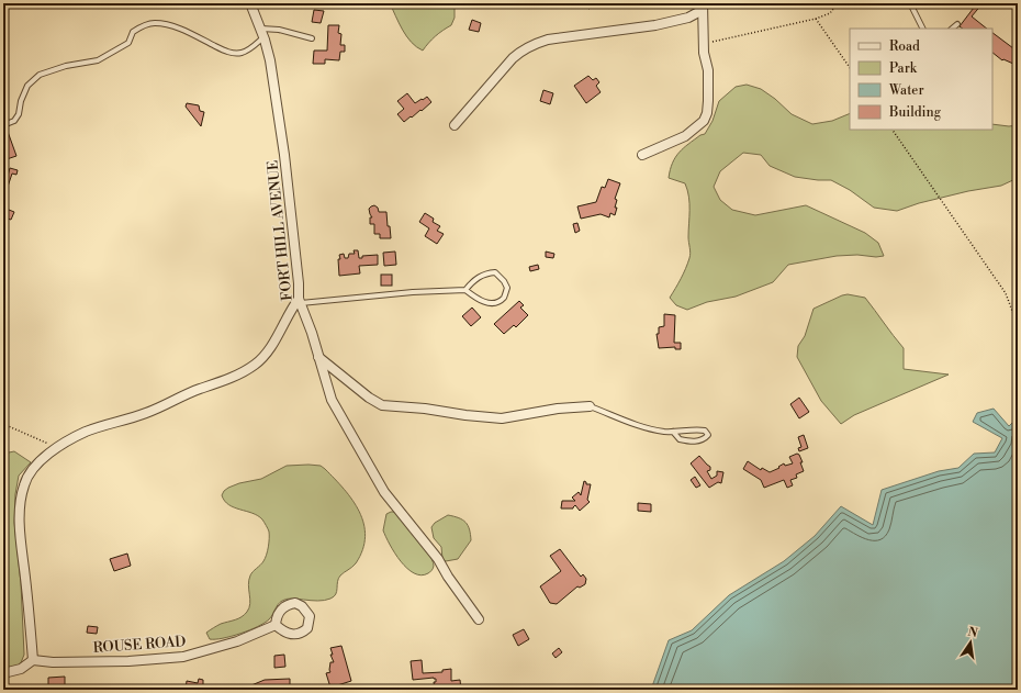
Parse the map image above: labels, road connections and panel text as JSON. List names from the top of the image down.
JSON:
{
  "streets": {
    "street": ["FORT HILL AVENUE", "ROUSE ROAD"]
  },
  "legend": [
    "Road",
    "Park",
    "Water",
    "Building"
  ],
  "north": "top"
}
